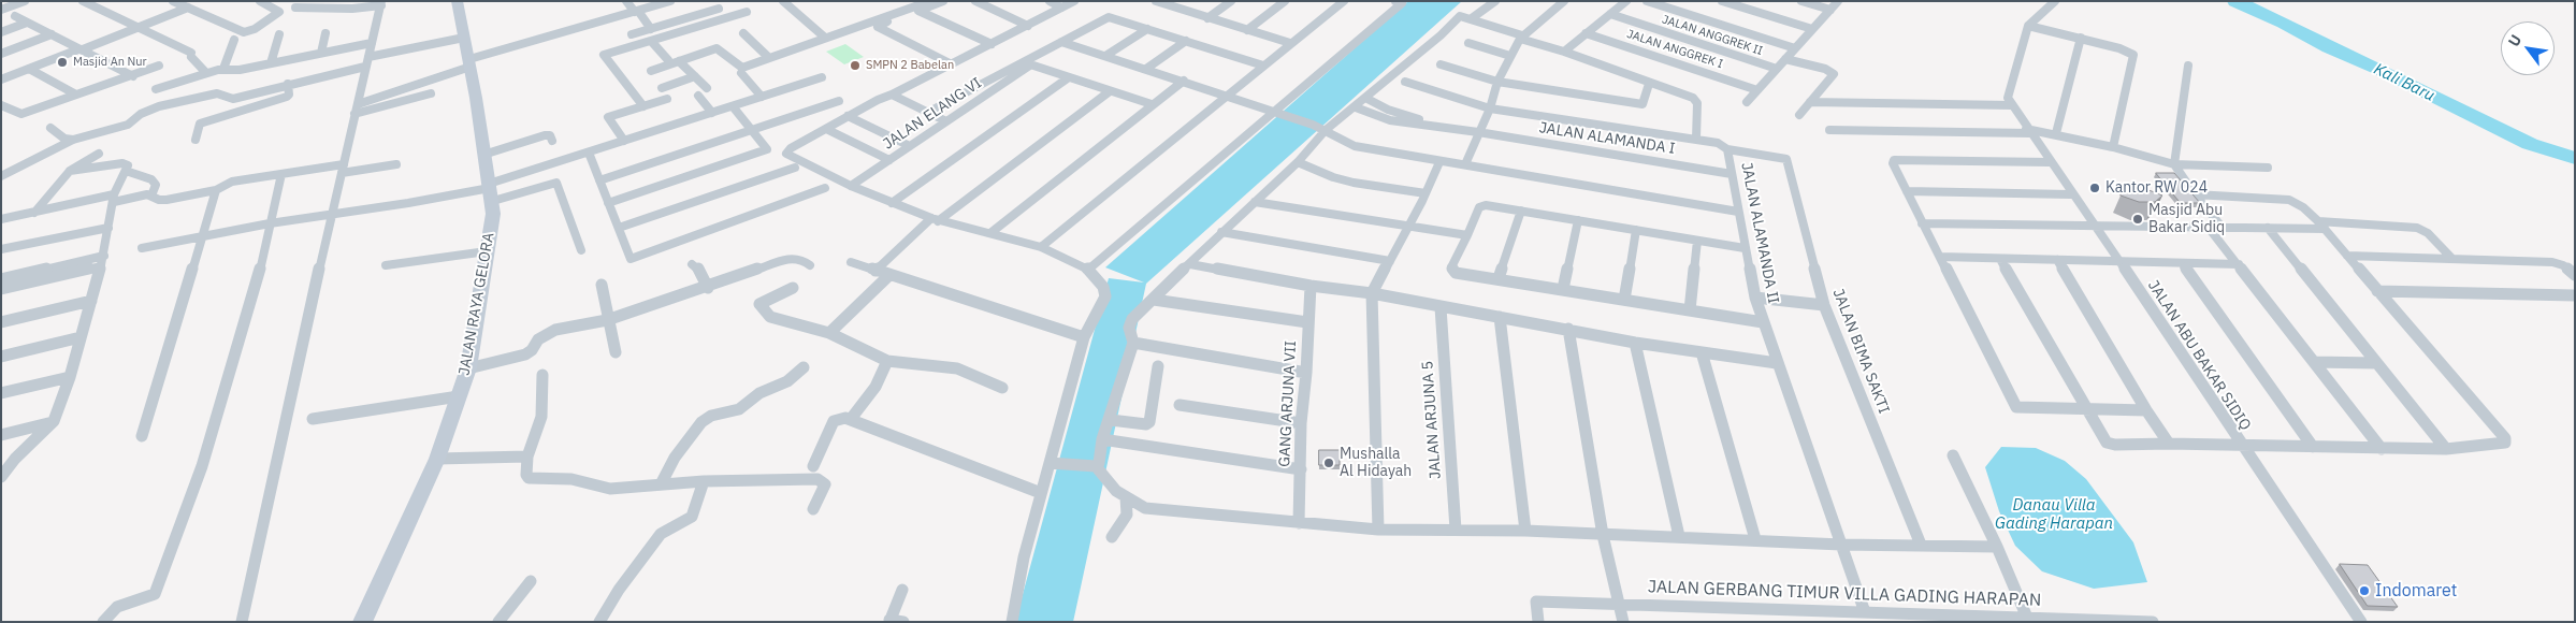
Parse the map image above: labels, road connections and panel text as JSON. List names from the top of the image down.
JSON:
{
  "streets": {
    "street": [
      "JALAN ANGGREK II",
      "JALAN ANGGREK I",
      "JALAN ELANG VI",
      "JALAN ALAMANDA I",
      "JALAN ALAMANDA II",
      "JALAN RAYA GELORA",
      "JALAN BIMA SAKTI",
      "JALAN ABU BAKAR SIDIQ",
      "GANG ARJUNA VII",
      "JALAN ARJUNA 5",
      "JALAN GERBANG TIMUR VILLA GADING HARAPAN"
    ]
  },
  "crossings": [
    ["JALAN ALAMANDA I", "JALAN ALAMANDA II"],
    ["JALAN ALAMANDA II", "JALAN BIMA SAKTI"],
    ["JALAN ALAMANDA II", "JALAN GERBANG TIMUR VILLA GADING HARAPAN"]
  ],
  "water": ["Kali Baru", "Danau Villa Gading Harapan"],
  "places": [
    "Masjid An Nur",
    "SMPN 2 Babelan",
    "Kantor RW 024",
    "Masjid Abu Bakar Sidiq",
    "Mushalla Al Hidayah",
    "Indomaret"
  ],
  "north": "top left"
}
